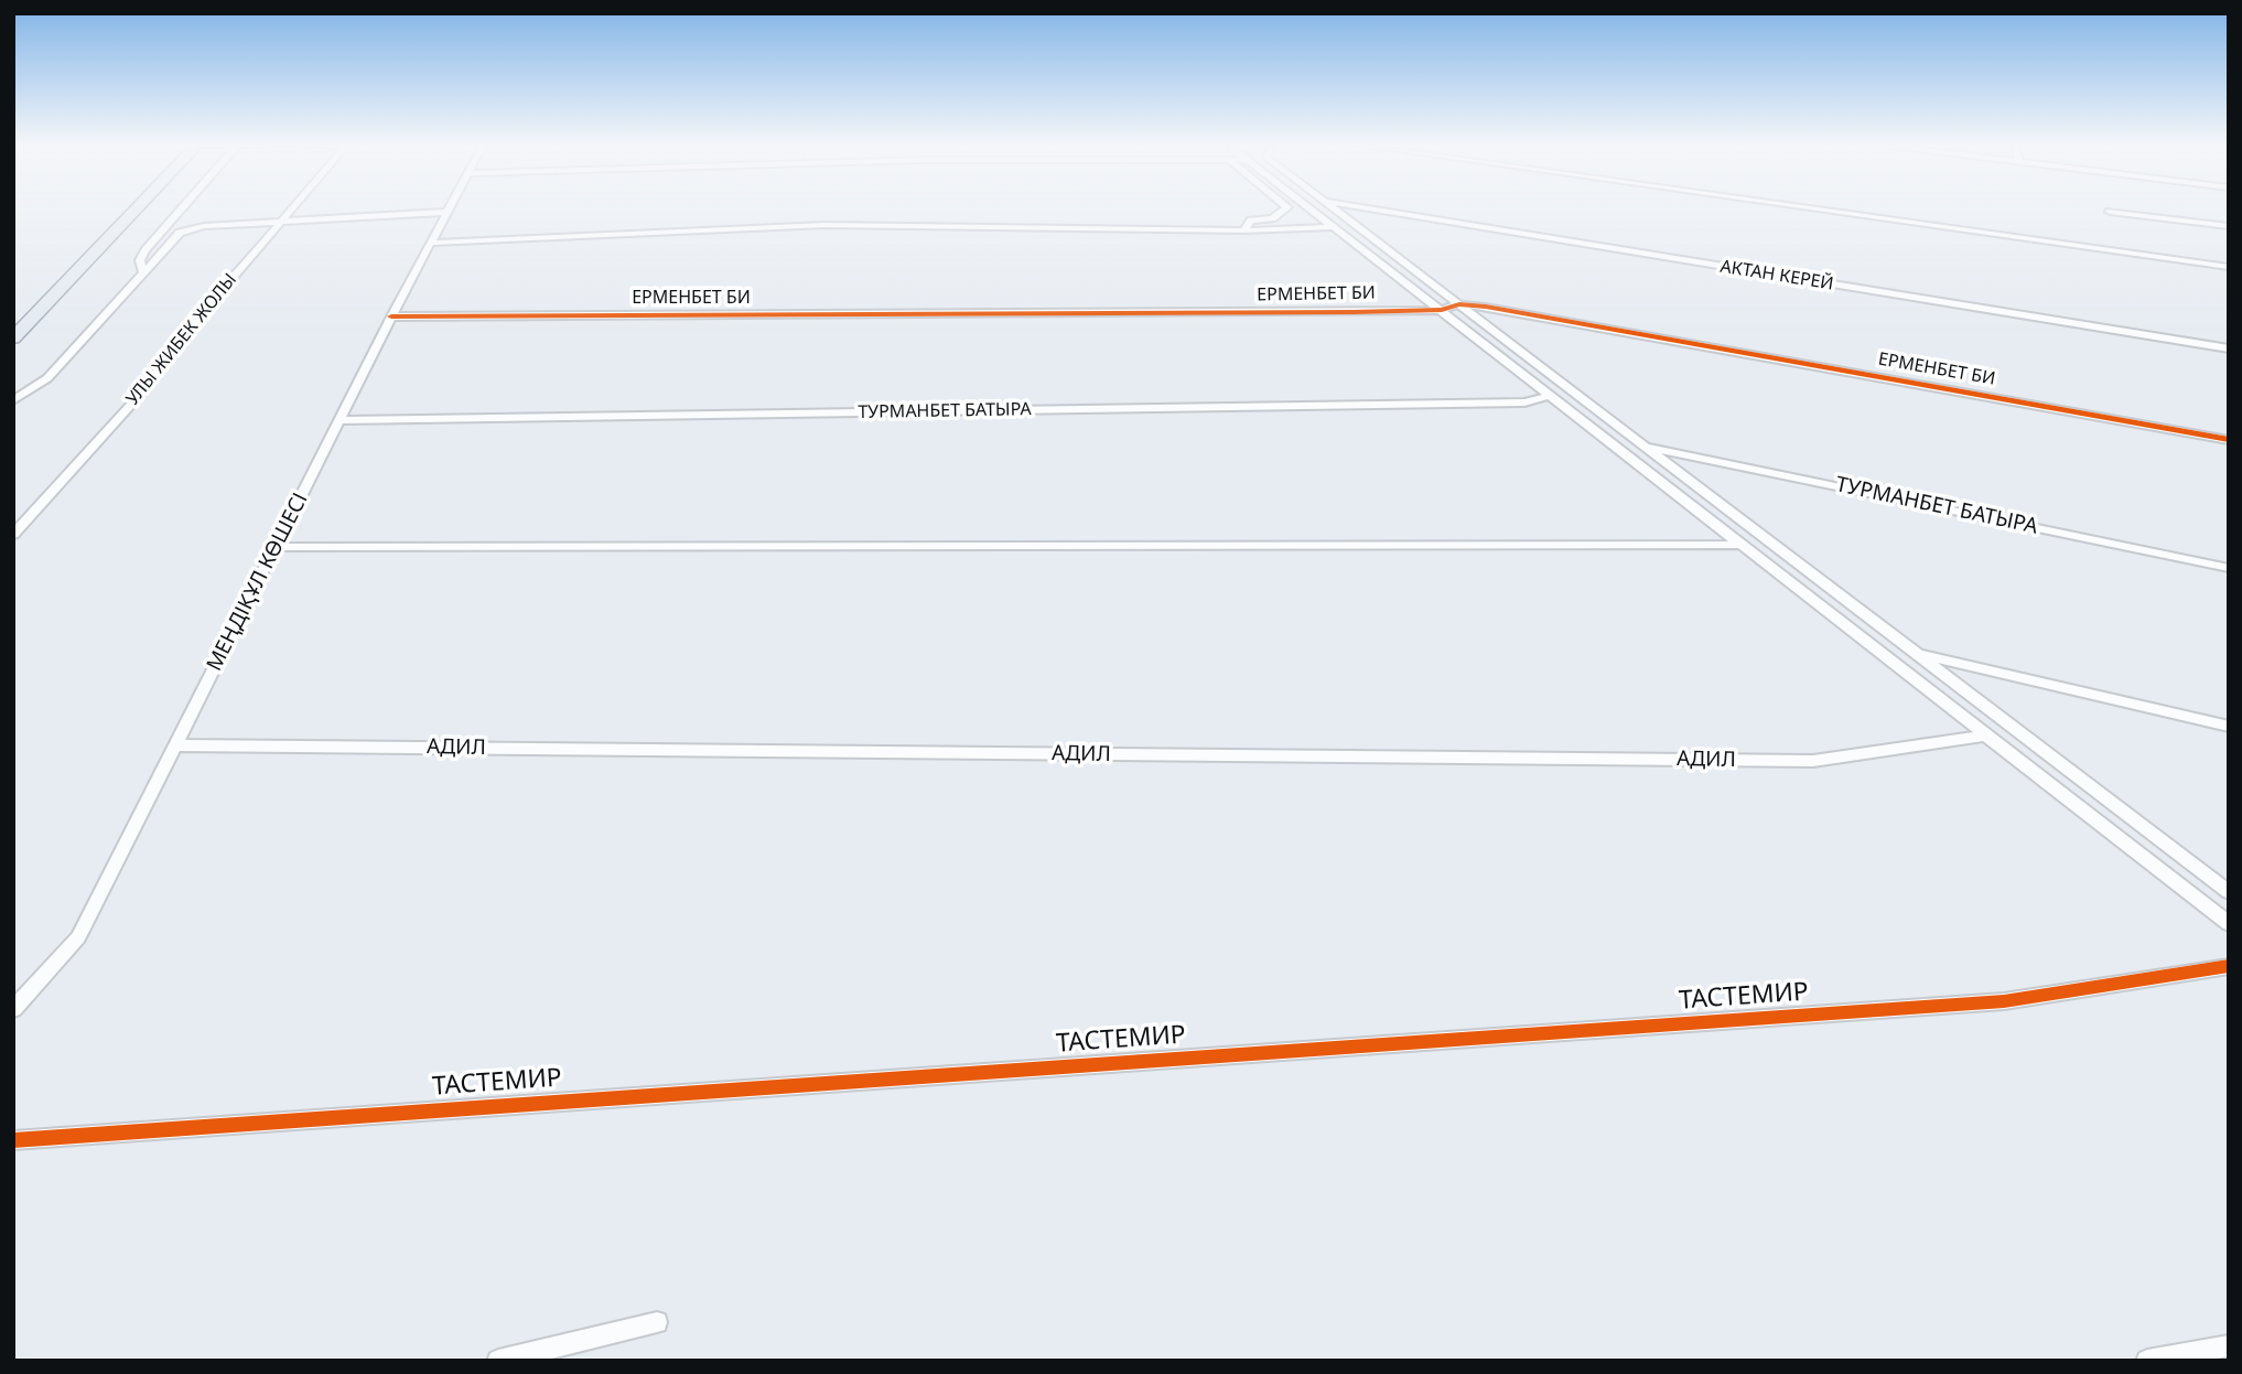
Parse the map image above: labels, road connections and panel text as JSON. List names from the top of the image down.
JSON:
{
  "streets": {
    "street": [
      "АКТАН КЕРЕЙ",
      "ЕРМЕНБЕТ БИ",
      "УЛЫ ЖИБЕК ЖОЛЫ",
      "ТУРМАНБЕТ БАТЫРА",
      "МЕҢДІҚҰЛ КӨШЕСІ",
      "АДИЛ",
      "ТАСТЕМИР"
    ]
  },
  "crossings": [
    ["ЕРМЕНБЕТ БИ", "МЕҢДІҚҰЛ КӨШЕСІ"],
    ["ТУРМАНБЕТ БАТЫРА", "МЕҢДІҚҰЛ КӨШЕСІ"],
    ["МЕҢДІҚҰЛ КӨШЕСІ", "АДИЛ"]
  ]
}
